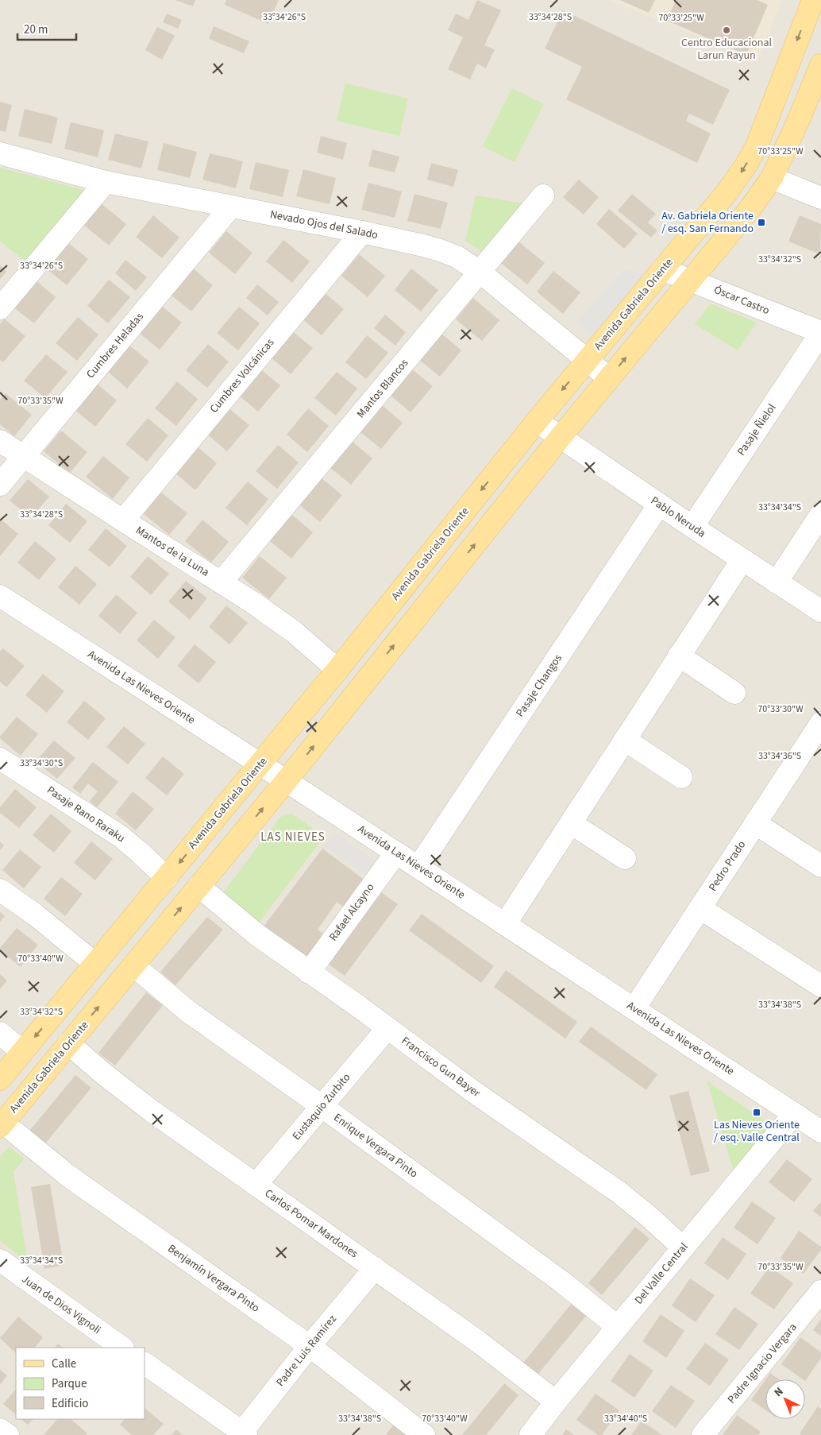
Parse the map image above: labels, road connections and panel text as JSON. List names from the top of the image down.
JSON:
{
  "streets": {
    "main road": ["Avenida Gabriela Oriente"],
    "street": [
      "Nevado Ojos del Salado",
      "Óscar Castro",
      "Cumbres Heladas",
      "Cumbres Volcánicas",
      "Mantos Blancos",
      "Pasaje Ñielol",
      "Pablo Neruda",
      "Mantos de la Luna",
      "Pasaje Changos",
      "Avenida Las Nieves Oriente",
      "Pasaje Rano Raraku",
      "Pedro Prado",
      "Rafael Alcayno",
      "Francisco Gun Bayer",
      "Eustaquio Zurbito",
      "Enrique Vergara Pinto",
      "Carlos Pomar Mardones",
      "Del Valle Central",
      "Benjamín Vergara Pinto",
      "Juan de Dios Vignoli",
      "Padre Luis Ramírez",
      "Padre Ignacio Vergara"
    ]
  },
  "crossings": [
    ["Nevado Ojos del Salado", "Avenida Gabriela Oriente"],
    ["Nevado Ojos del Salado", "Cumbres Heladas"],
    ["Nevado Ojos del Salado", "Cumbres Volcánicas"],
    ["Nevado Ojos del Salado", "Mantos Blancos"],
    ["Óscar Castro", "Avenida Gabriela Oriente"],
    ["Óscar Castro", "Pasaje Ñielol"],
    ["Avenida Gabriela Oriente", "Pablo Neruda"],
    ["Avenida Gabriela Oriente", "Mantos de la Luna"],
    ["Avenida Gabriela Oriente", "Avenida Las Nieves Oriente"],
    ["Avenida Gabriela Oriente", "Pasaje Rano Raraku"],
    ["Avenida Gabriela Oriente", "Francisco Gun Bayer"],
    ["Avenida Gabriela Oriente", "Enrique Vergara Pinto"],
    ["Avenida Gabriela Oriente", "Carlos Pomar Mardones"],
    ["Avenida Gabriela Oriente", "Benjamín Vergara Pinto"],
    ["Cumbres Heladas", "Mantos de la Luna"],
    ["Cumbres Volcánicas", "Mantos de la Luna"],
    ["Mantos Blancos", "Mantos de la Luna"],
    ["Pasaje Ñielol", "Pablo Neruda"],
    ["Pablo Neruda", "Pasaje Changos"],
    ["Pasaje Changos", "Avenida Las Nieves Oriente"],
    ["Avenida Las Nieves Oriente", "Pedro Prado"],
    ["Avenida Las Nieves Oriente", "Rafael Alcayno"],
    ["Avenida Las Nieves Oriente", "Del Valle Central"],
    ["Rafael Alcayno", "Francisco Gun Bayer"],
    ["Francisco Gun Bayer", "Eustaquio Zurbito"],
    ["Francisco Gun Bayer", "Del Valle Central"],
    ["Eustaquio Zurbito", "Enrique Vergara Pinto"],
    ["Eustaquio Zurbito", "Carlos Pomar Mardones"],
    ["Enrique Vergara Pinto", "Del Valle Central"],
    ["Carlos Pomar Mardones", "Del Valle Central"],
    ["Carlos Pomar Mardones", "Padre Luis Ramírez"],
    ["Benjamín Vergara Pinto", "Padre Luis Ramírez"]
  ],
  "districts": ["LAS NIEVES"],
  "places": {
    "other": ["Centro Educacional Larun Rayun"],
    "transit": ["Av. Gabriela Oriente / esq. San Fernando", "Las Nieves Oriente / esq. Valle Central"]
  },
  "legend": ["Calle", "Parque", "Edificio"],
  "scale_bar": "20 m",
  "north": "top left",
  "coordinates": [
    "33°34'28\"S",
    "33°34'26\"S",
    "70°33'25\"W",
    "33°34'32\"S",
    "70°33'35\"W",
    "33°34'34\"S",
    "70°33'30\"W",
    "33°34'36\"S",
    "33°34'30\"S",
    "70°33'40\"W",
    "33°34'38\"S",
    "33°34'40\"S"
  ]
}
